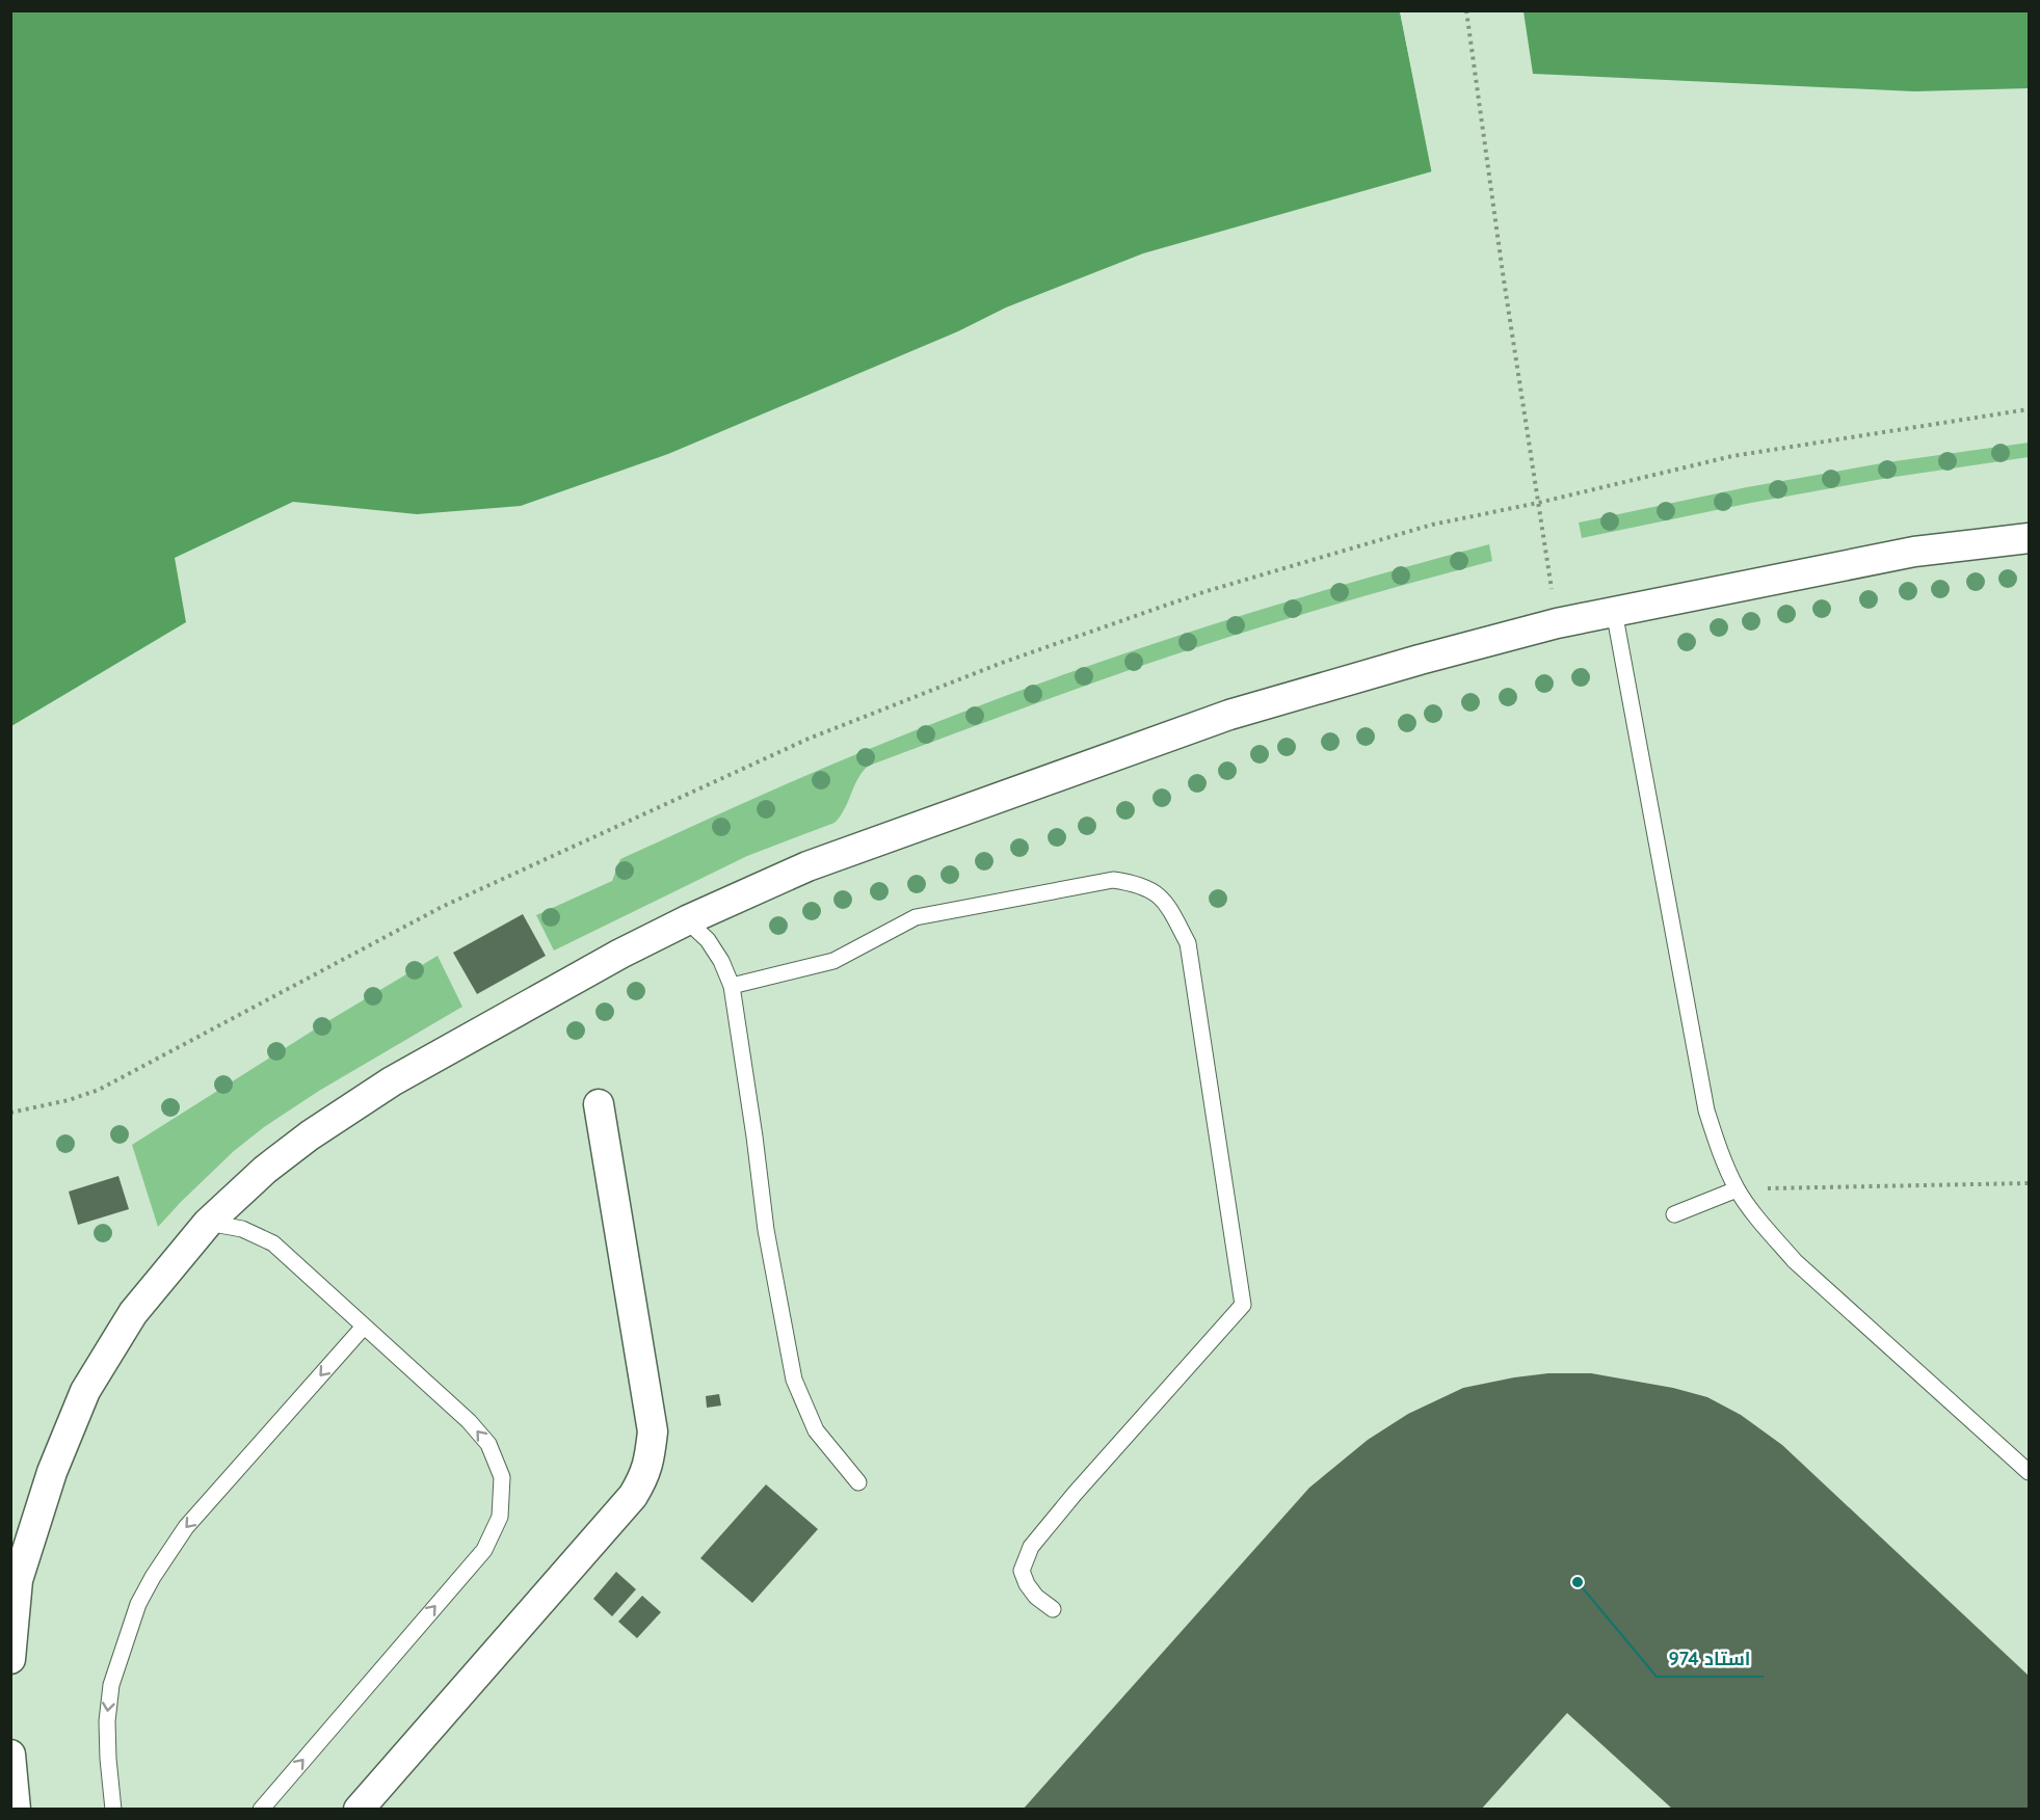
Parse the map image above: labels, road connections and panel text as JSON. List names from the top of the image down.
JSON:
{
  "places": ["استاد 974"]
}
